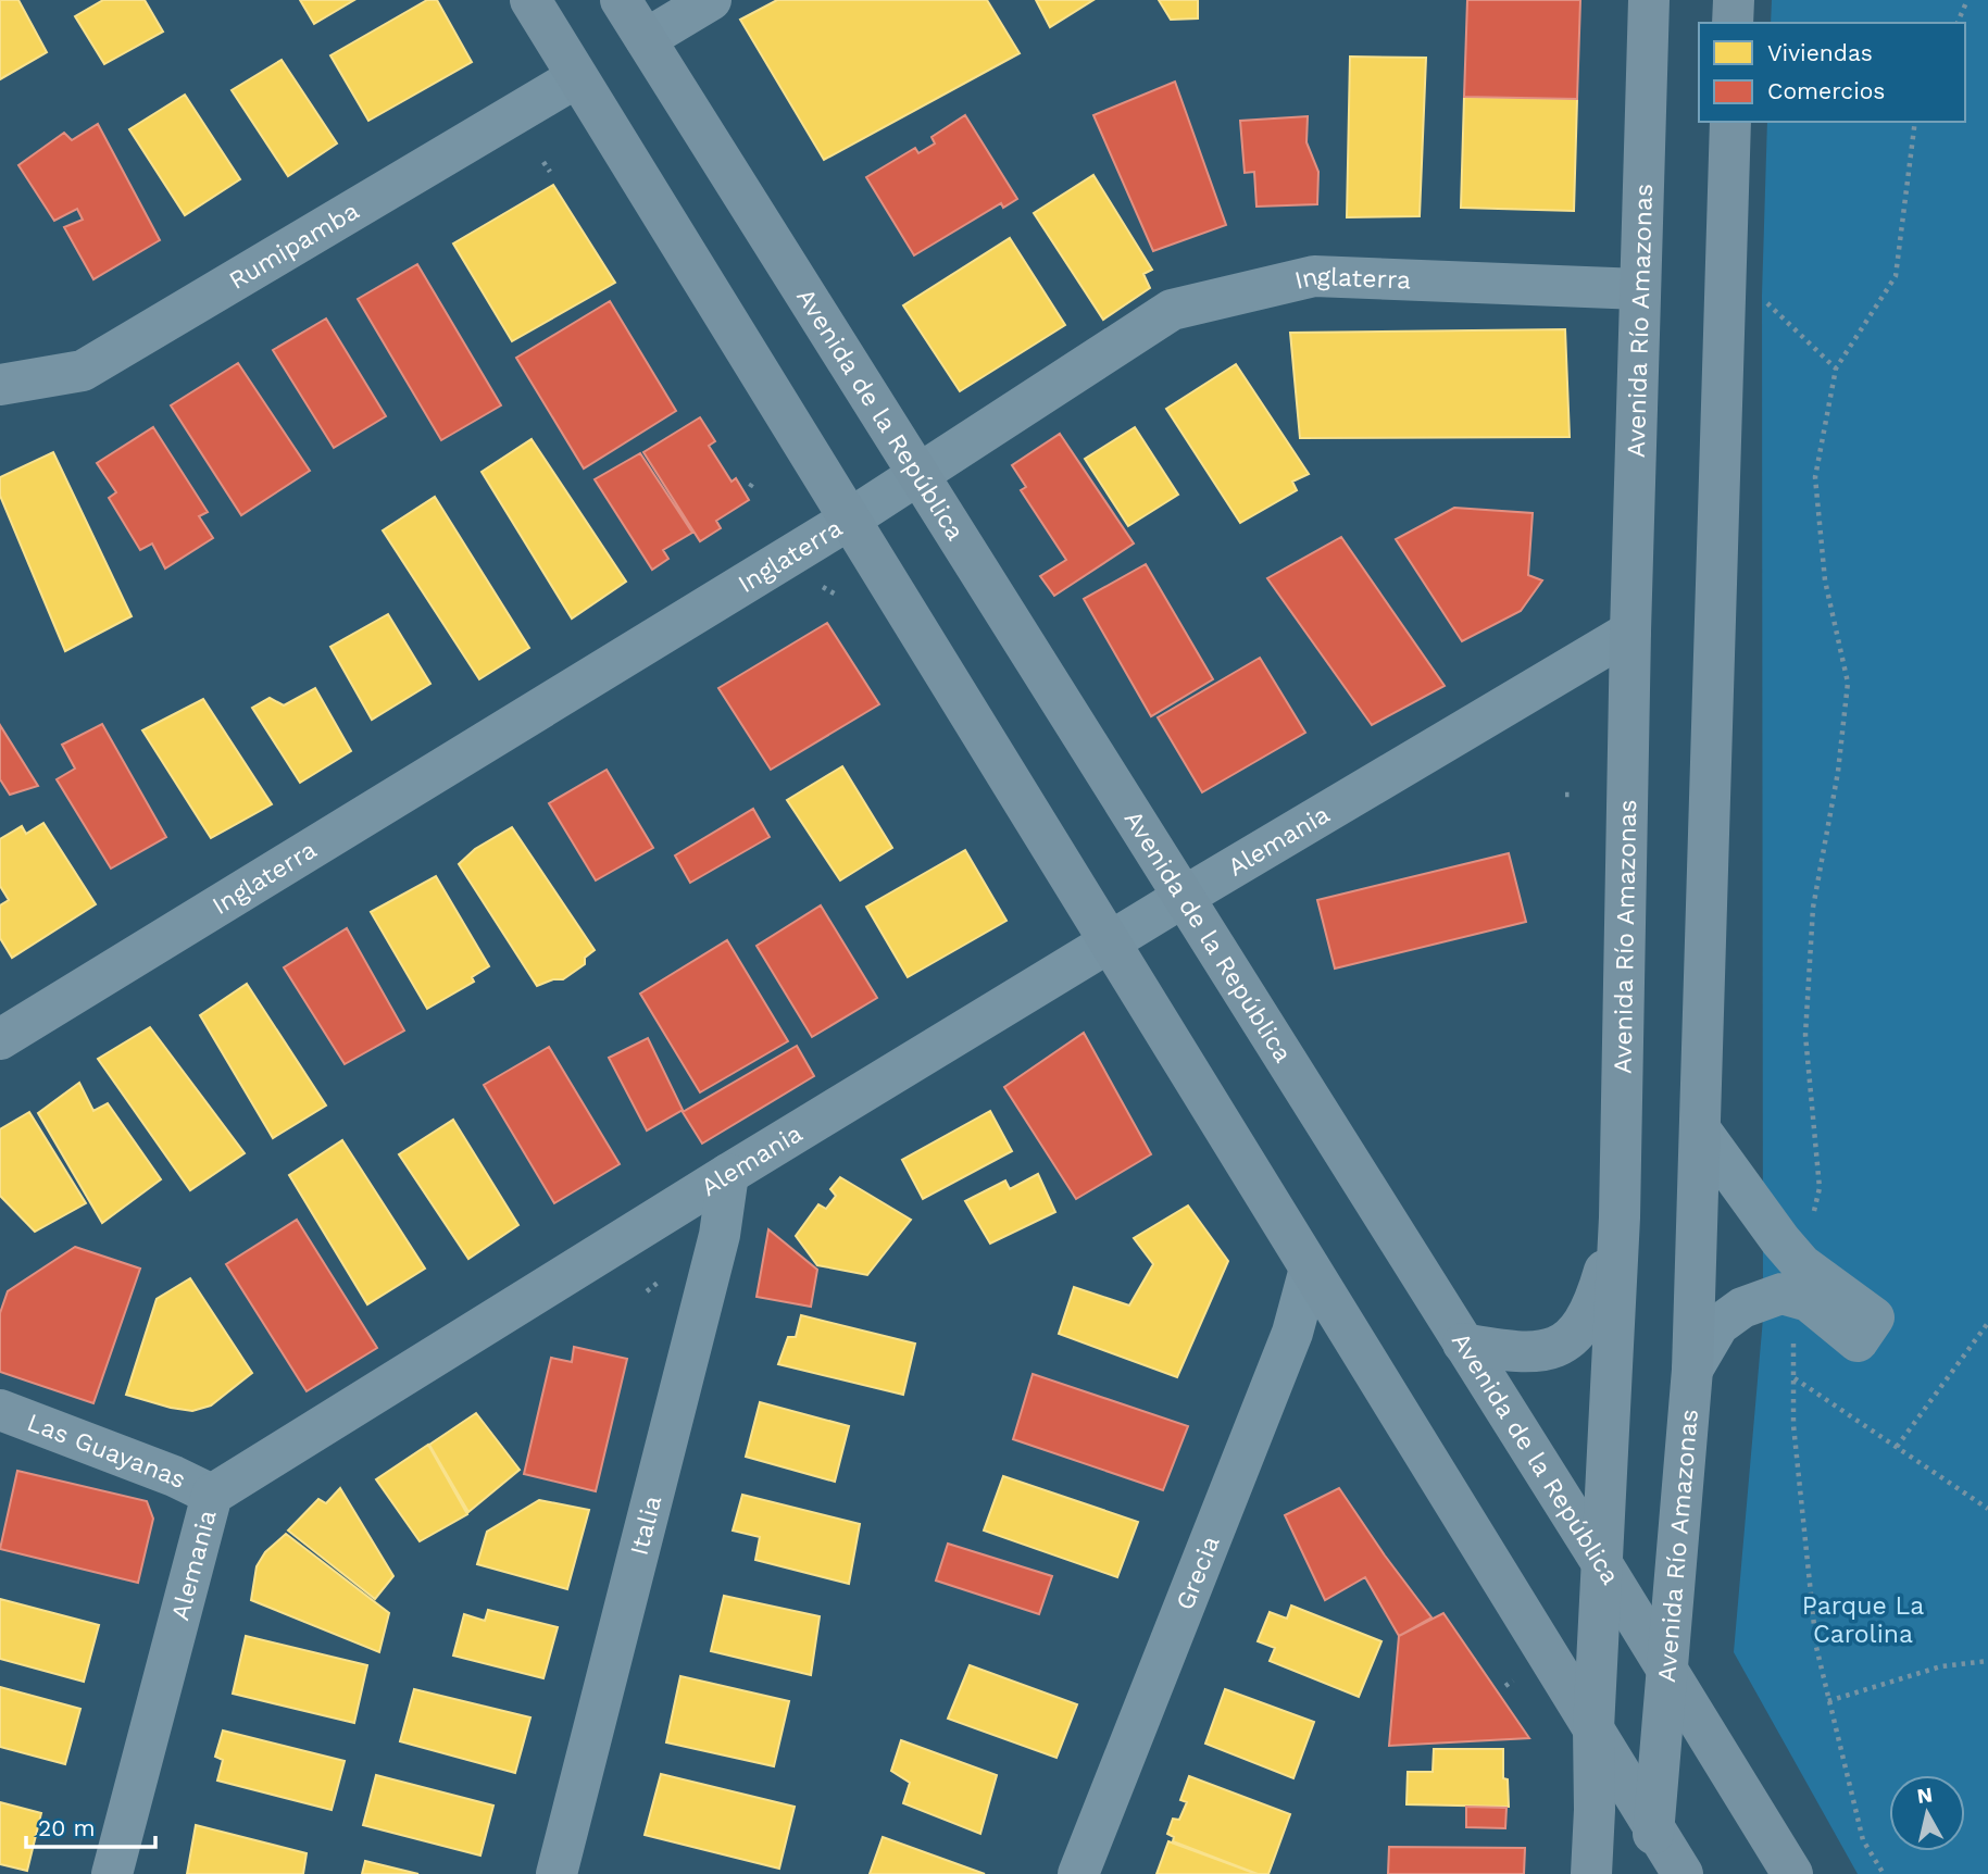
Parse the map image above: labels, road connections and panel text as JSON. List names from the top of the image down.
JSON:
{
  "streets": {
    "main road": ["Avenida Río Amazonas", "Avenida de la República"],
    "street": [
      "Rumipamba",
      "Inglaterra",
      "Alemania",
      "Las Guayanas",
      "Italia",
      "Grecia"
    ]
  },
  "crossings": [
    ["Inglaterra", "Avenida Río Amazonas"],
    ["Inglaterra", "Avenida de la República"],
    ["Avenida Río Amazonas", "Avenida de la República"],
    ["Avenida Río Amazonas", "Alemania"],
    ["Avenida de la República", "Alemania"],
    ["Alemania", "Las Guayanas"],
    ["Alemania", "Italia"]
  ],
  "parks": ["Parque La Carolina"],
  "legend": ["Viviendas", "Comercios"],
  "scale_bar": "20 m",
  "north": "top"
}
